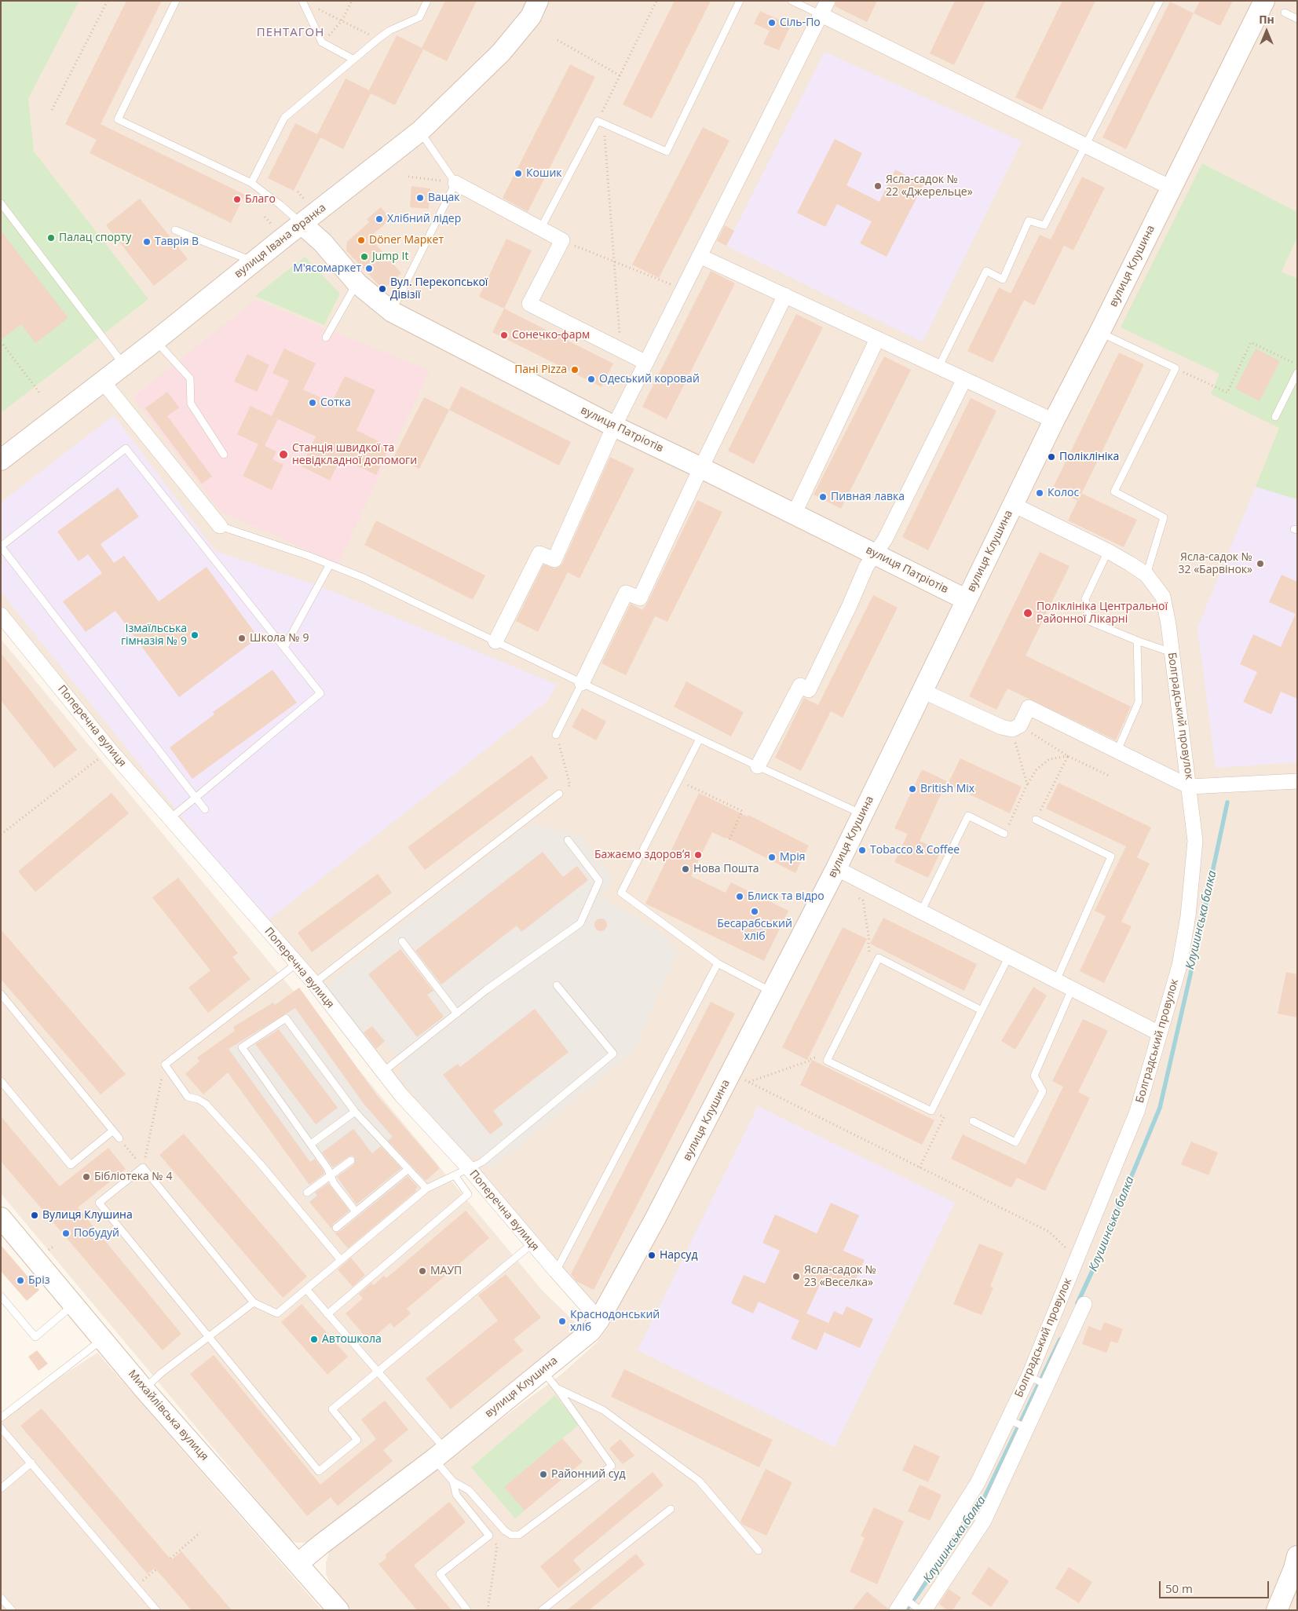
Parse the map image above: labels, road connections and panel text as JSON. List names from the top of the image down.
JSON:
{
  "streets": {
    "street": [
      "вулиця Івана Франка",
      "вулиця Клушина",
      "вулиця Патріотів",
      "Болградський провулок",
      "Поперечна вулиця",
      "Михайлівська вулиця"
    ]
  },
  "crossings": [
    ["вулиця Івана Франка", "вулиця Патріотів"],
    ["вулиця Клушина", "вулиця Патріотів"],
    ["вулиця Клушина", "Болградський провулок"],
    ["вулиця Клушина", "Поперечна вулиця"],
    ["вулиця Клушина", "Михайлівська вулиця"]
  ],
  "districts": ["ПЕНТАГОН"],
  "water": ["Клушинська балка"],
  "places": [
    "Сіль-По",
    "Кошик",
    "Ясла-садок № 22 «Джерельце»",
    "Вацак",
    "Благо",
    "Хлібний лідер",
    "Палац спорту",
    "Döner Маркет",
    "Таврія В",
    "Jump It",
    "М'ясомаркет",
    "Вул. Перекопської Дівізії",
    "Сонечко-фарм",
    "Пані Pizza",
    "Одеський коровай",
    "Сотка",
    "Станція швидкої та невідкладної допомоги",
    "Поліклініка",
    "Колос",
    "Пивная лавка",
    "Ясла-садок № 32 «Барвінок»",
    "Поліклініка Центральної Районної Лікарні",
    "Ізмаїльська гімназія № 9",
    "Школа № 9",
    "British Mix",
    "Tobacco & Coffee",
    "Бажаємо здоровʼя",
    "Мрія",
    "Нова Пошта",
    "Блиск та відро",
    "Бесарабський хліб",
    "Бібліотека № 4",
    "Вулиця Клушина",
    "Побудуй",
    "Нарсуд",
    "МАУП",
    "Ясла-садок № 23 «Веселка»",
    "Бріз",
    "Краснодонський хліб",
    "Автошкола",
    "Районний суд"
  ],
  "scale_bar": "50 m",
  "north": "top"
}
